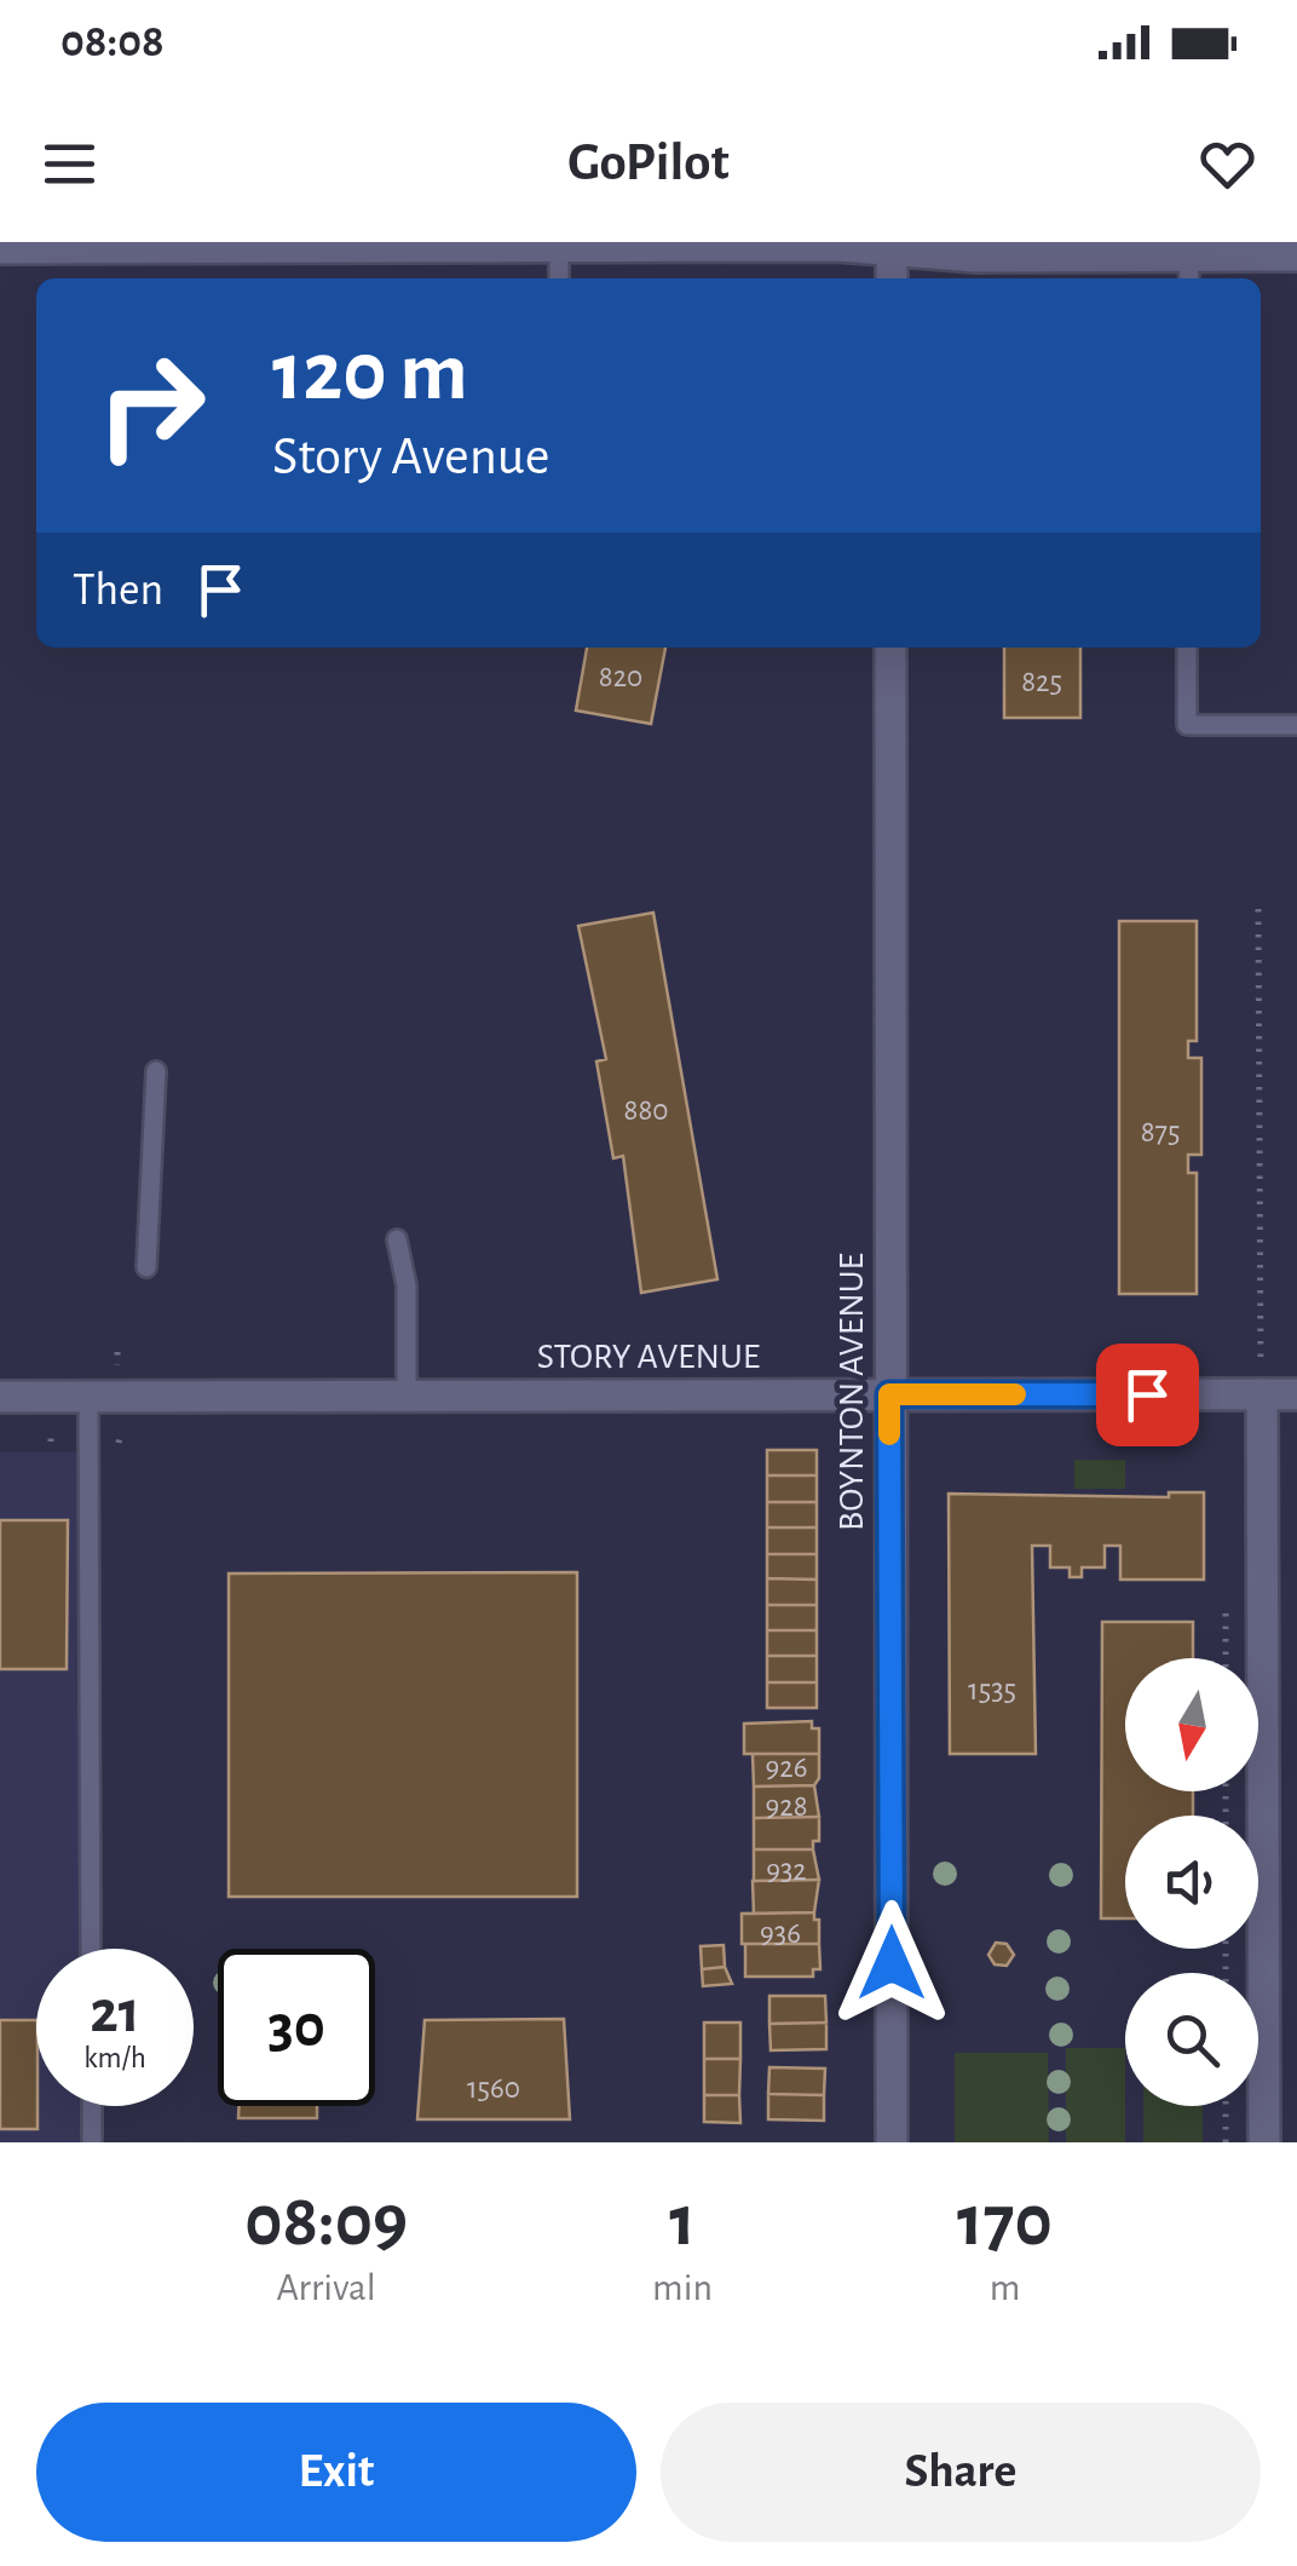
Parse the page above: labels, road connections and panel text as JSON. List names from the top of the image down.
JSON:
{
  "streets": {
    "street": ["STORY AVENUE", "BOYNTON AVENUE"]
  },
  "crossings": [
    ["STORY AVENUE", "BOYNTON AVENUE"]
  ],
  "house_numbers": [
    "820",
    "825",
    "880",
    "875",
    "1535",
    "926",
    "928",
    "932",
    "936",
    "1560"
  ],
  "north": "bottom",
  "page": {
    "status": "08:08",
    "header": "GoPilot",
    "turn": ["120 m", "Story Avenue"],
    "then": "Then",
    "speed": "21 km/h",
    "limit": "30",
    "eta": [
      "08:09",
      "Arrival",
      "1",
      "min",
      "170",
      "m"
    ],
    "buttons": ["Exit", "Share"]
  }
}
